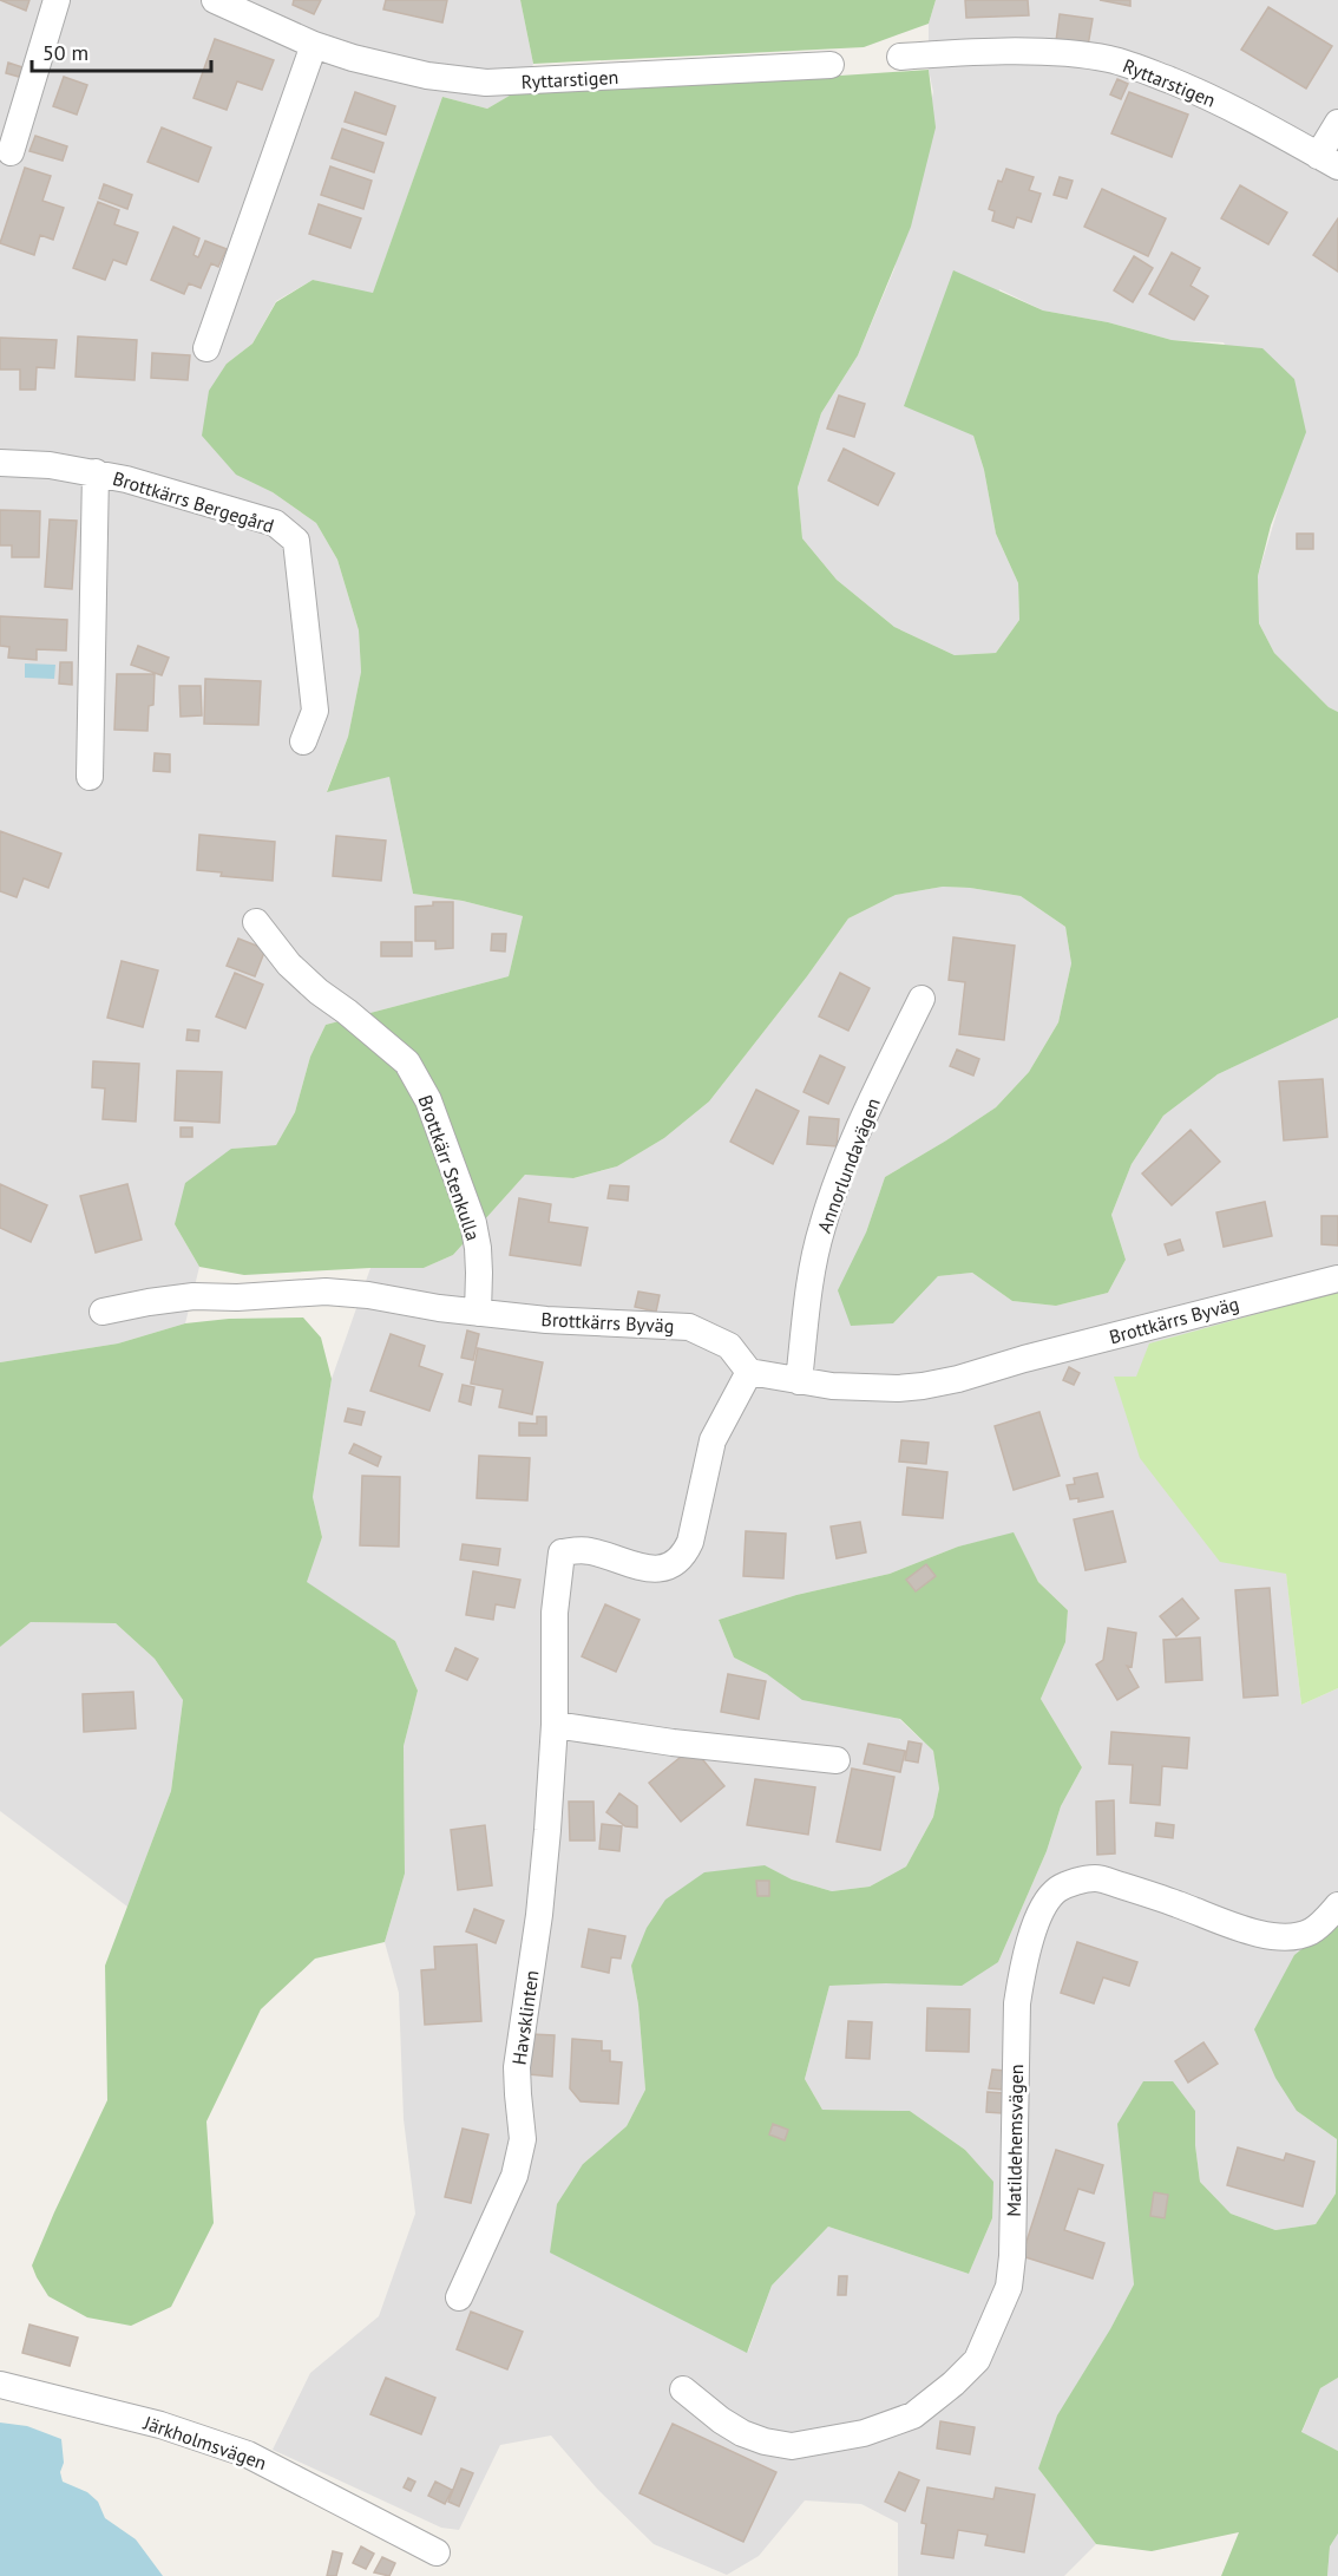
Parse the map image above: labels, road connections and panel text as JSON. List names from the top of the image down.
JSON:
{
  "streets": {
    "street": [
      "Ryttarstigen",
      "Brottkärrs Bergegård",
      "Annorlundavägen",
      "Brottkärr Stenkulla",
      "Brottkärrs Byväg",
      "Havsklinten",
      "Matildehemsvägen",
      "Järkholmsvägen"
    ]
  },
  "crossings": [
    ["Annorlundavägen", "Brottkärrs Byväg"],
    ["Brottkärr Stenkulla", "Brottkärrs Byväg"],
    ["Brottkärrs Byväg", "Havsklinten"]
  ],
  "scale_bar": "50 m"
}
